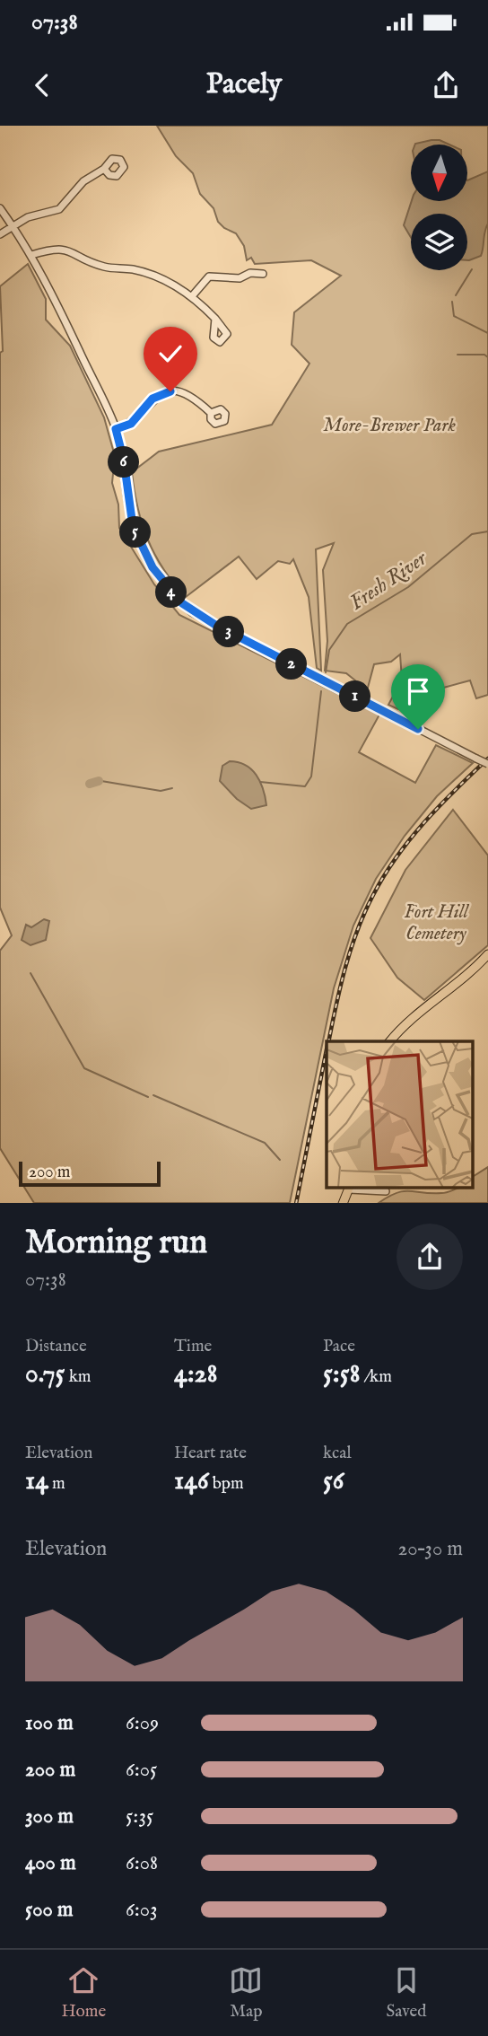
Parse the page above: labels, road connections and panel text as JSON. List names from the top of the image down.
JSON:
{
  "water": ["Fresh River"],
  "parks": ["More-Brewer Park", "Fort Hill Cemetery"],
  "scale_bar": "200 m",
  "north": "bottom",
  "page": {
    "status": "07:38",
    "header": "Pacely",
    "pins": [
      "6",
      "5",
      "4",
      "3",
      "2",
      "1"
    ],
    "scale": "200 m",
    "heading": ["Morning run", "07:38"],
    "stats": [
      ["Distance", "0.75 km"],
      ["Time", "4:28"],
      ["Pace", "5:58 /km"],
      ["Elevation", "14 m"],
      ["Heart rate", "146 bpm"],
      ["kcal", "56"]
    ],
    "chart": ["Elevation", "20–30 m"],
    "list": [
      {
        "name": "100 m",
        "note": "6:09"
      },
      {
        "name": "200 m",
        "note": "6:05"
      },
      {
        "name": "300 m",
        "note": "5:35"
      },
      {
        "name": "400 m",
        "note": "6:08"
      },
      {
        "name": "500 m",
        "note": "6:03"
      }
    ],
    "tabs": ["Home", "Map", "Saved"]
  }
}
